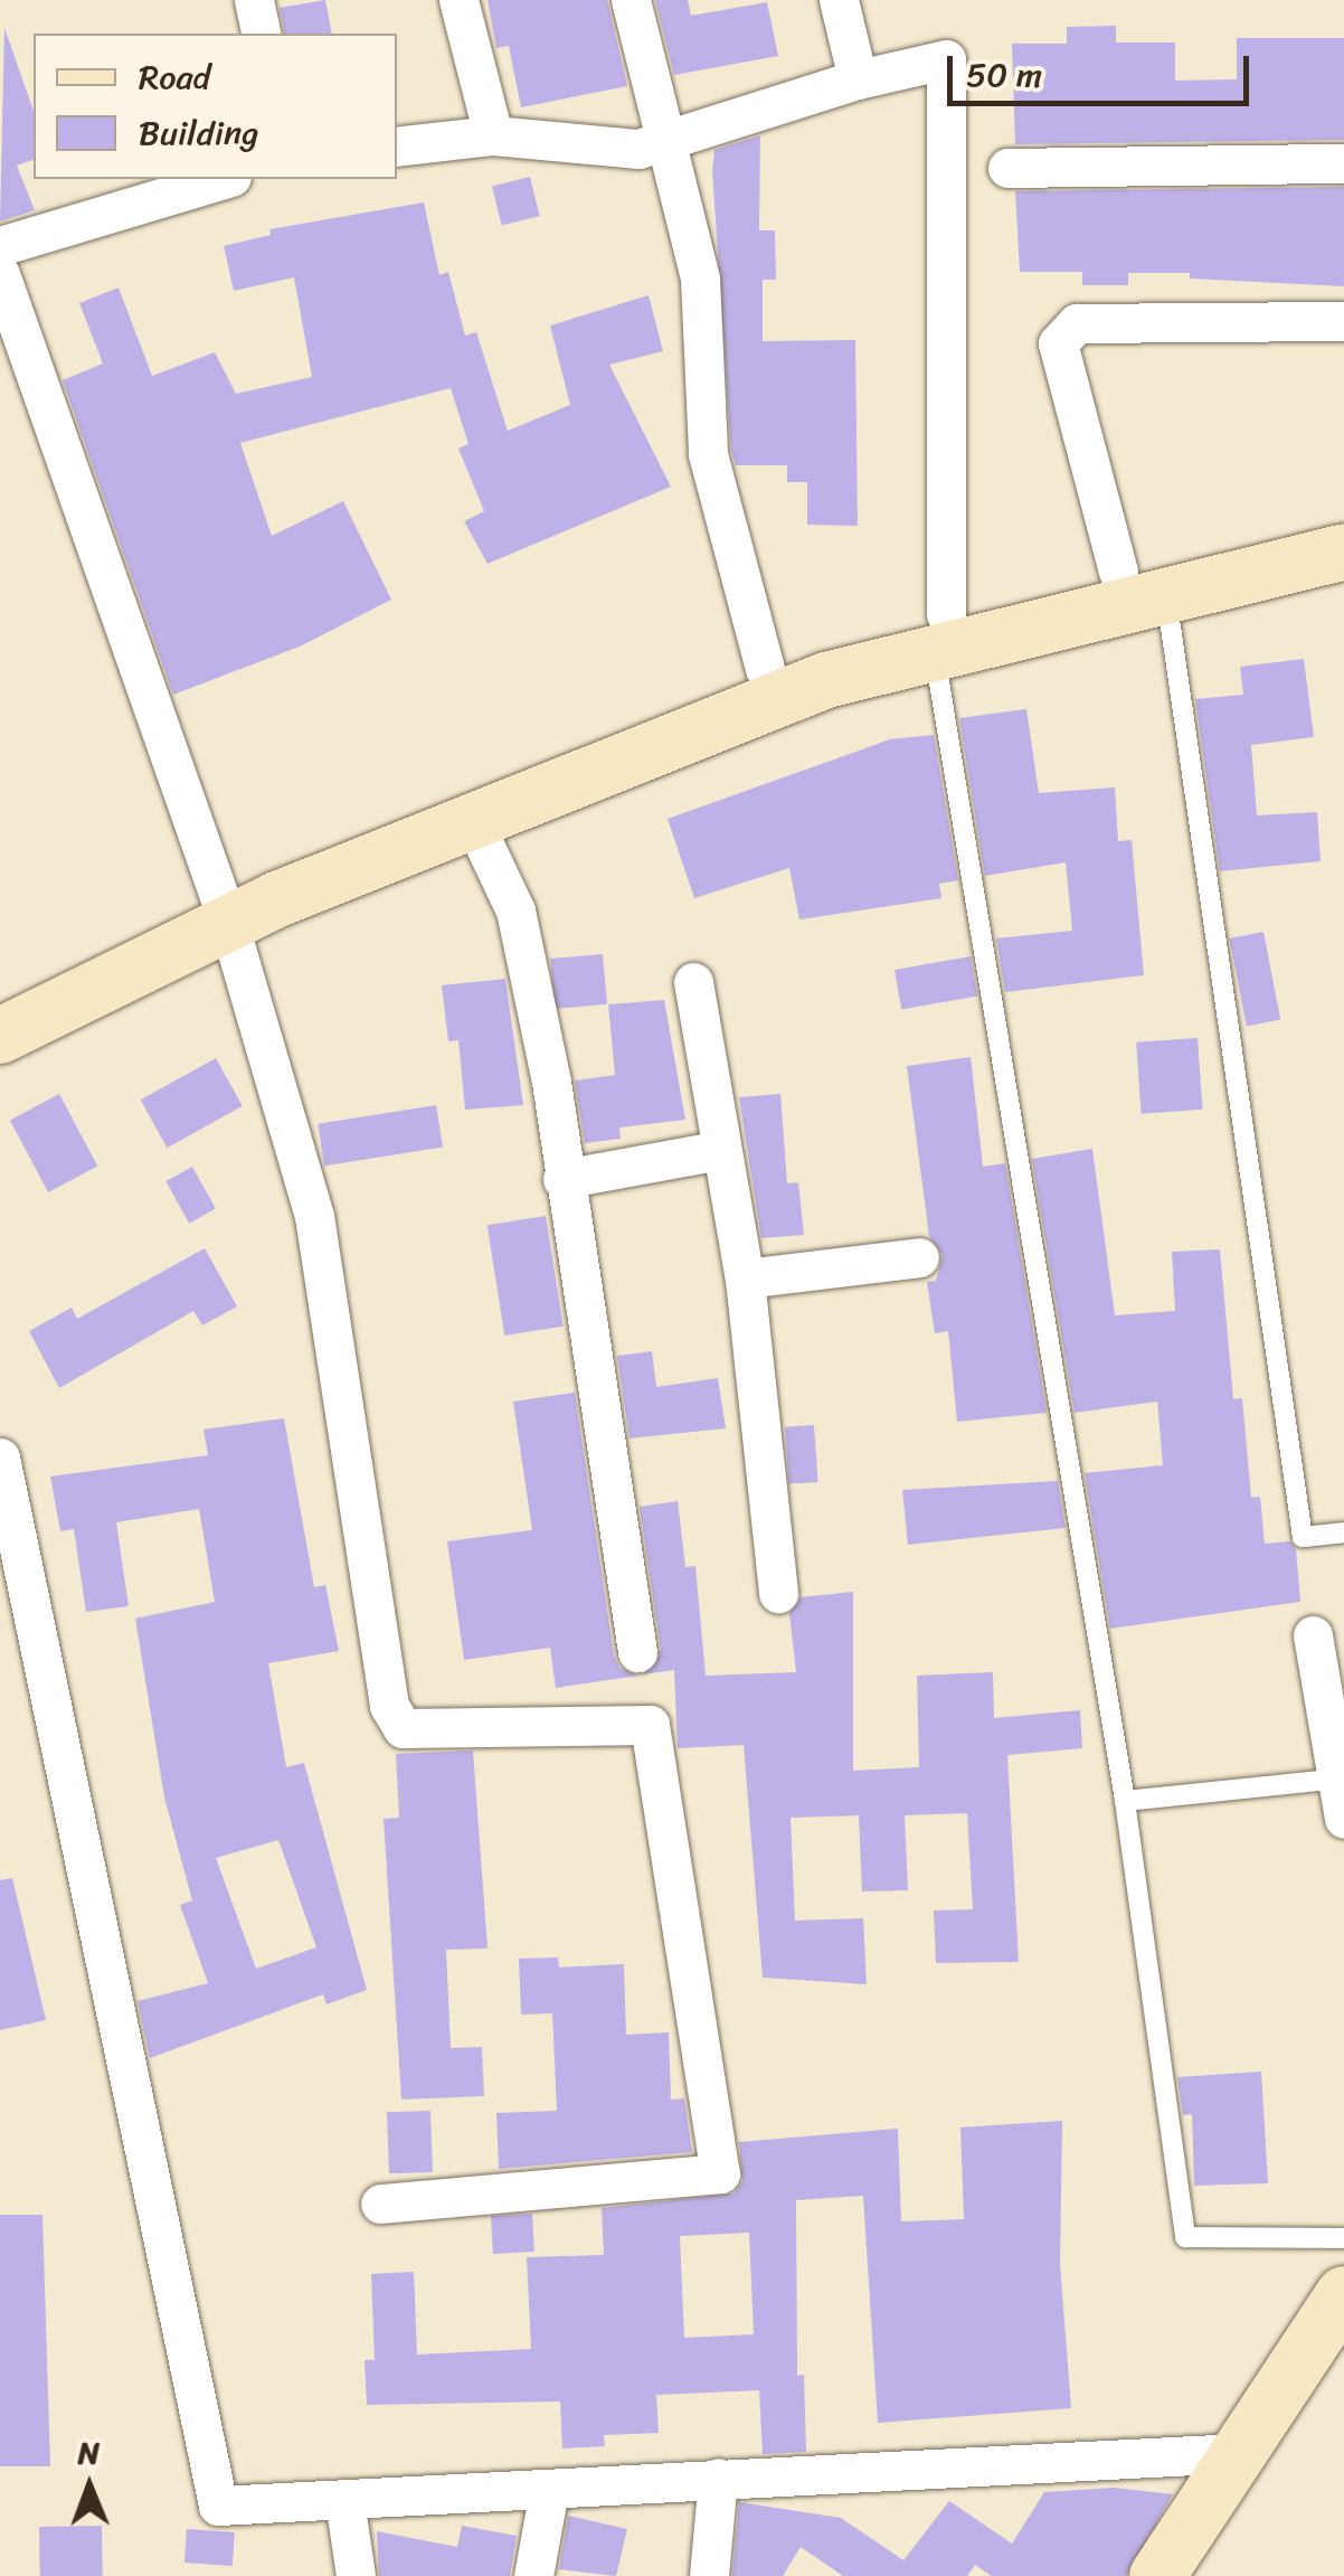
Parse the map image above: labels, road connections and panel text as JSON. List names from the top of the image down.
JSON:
{
  "legend": ["Road", "Building"],
  "scale_bar": "50 m",
  "north": "top"
}
